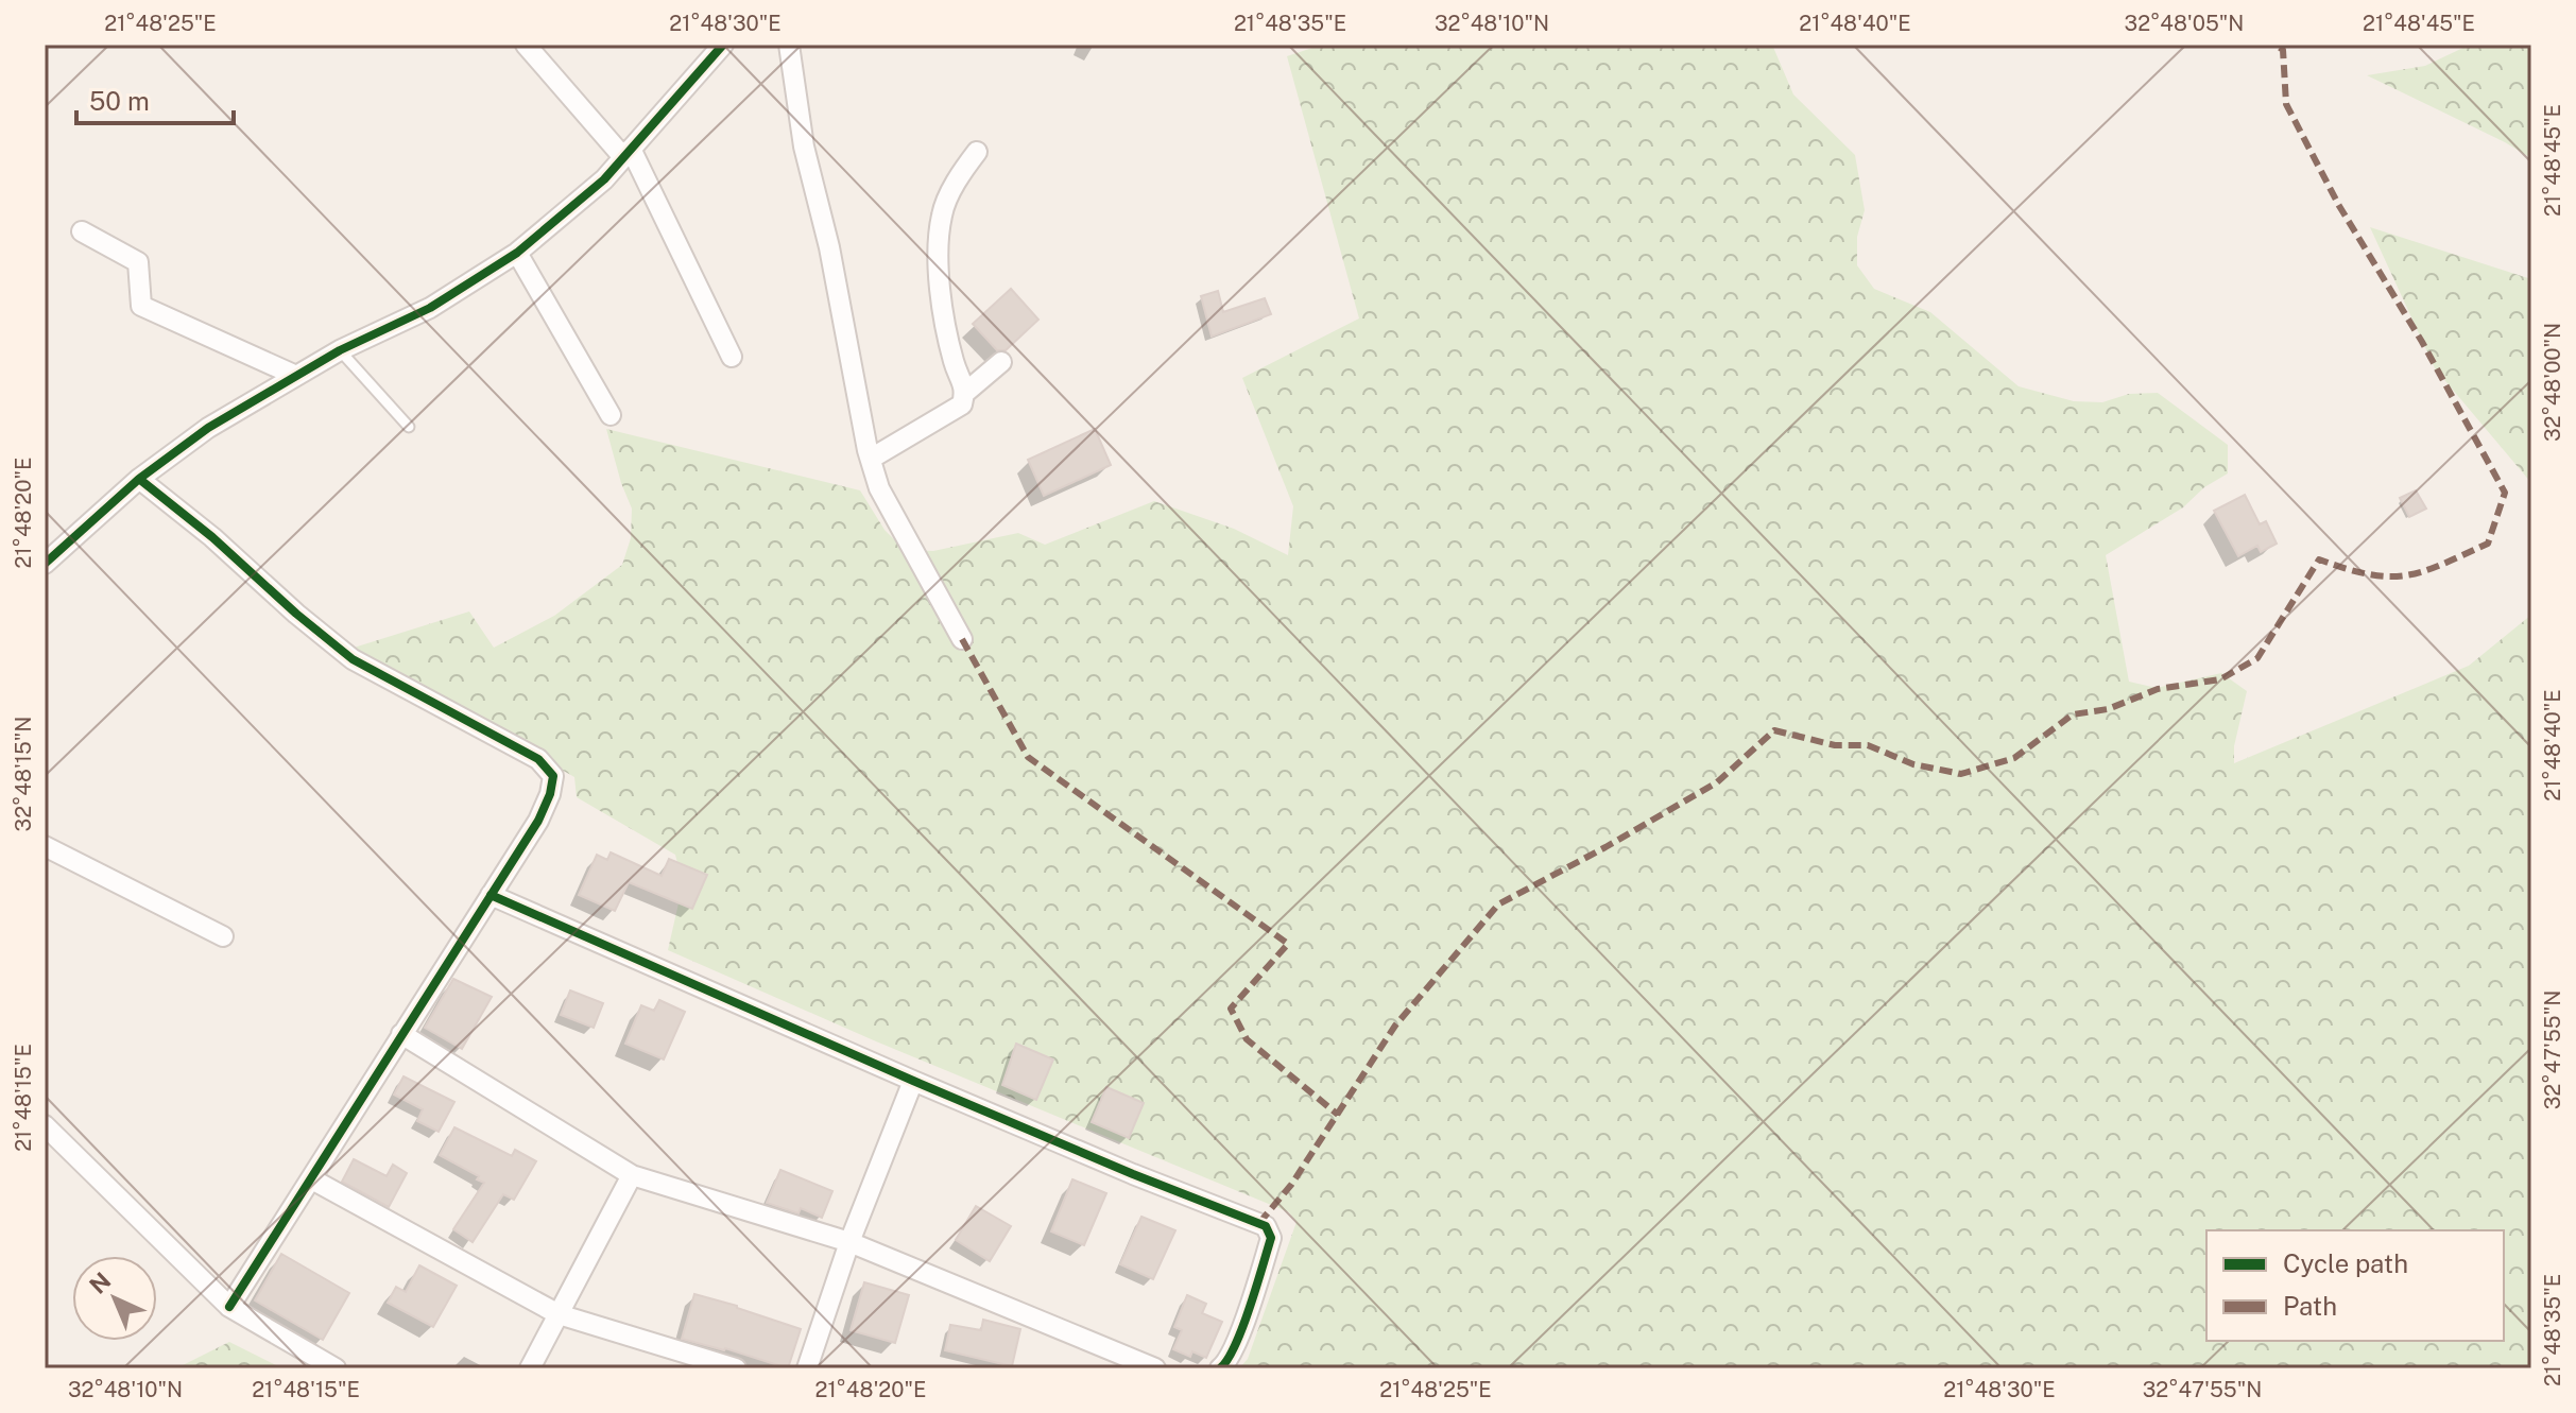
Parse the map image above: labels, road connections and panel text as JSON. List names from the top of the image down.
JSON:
{
  "legend": ["Cycle path", "Path"],
  "scale_bar": "50 m",
  "north": "top left",
  "coordinates": [
    "21°48'25\"E",
    "21°48'30\"E",
    "21°48'35\"E",
    "32°48'10\"N",
    "21°48'40\"E",
    "32°48'05\"N",
    "21°48'45\"E",
    "32°48'00\"N",
    "21°48'20\"E",
    "32°48'15\"N",
    "32°47'55\"N",
    "21°48'15\"E"
  ]
}
